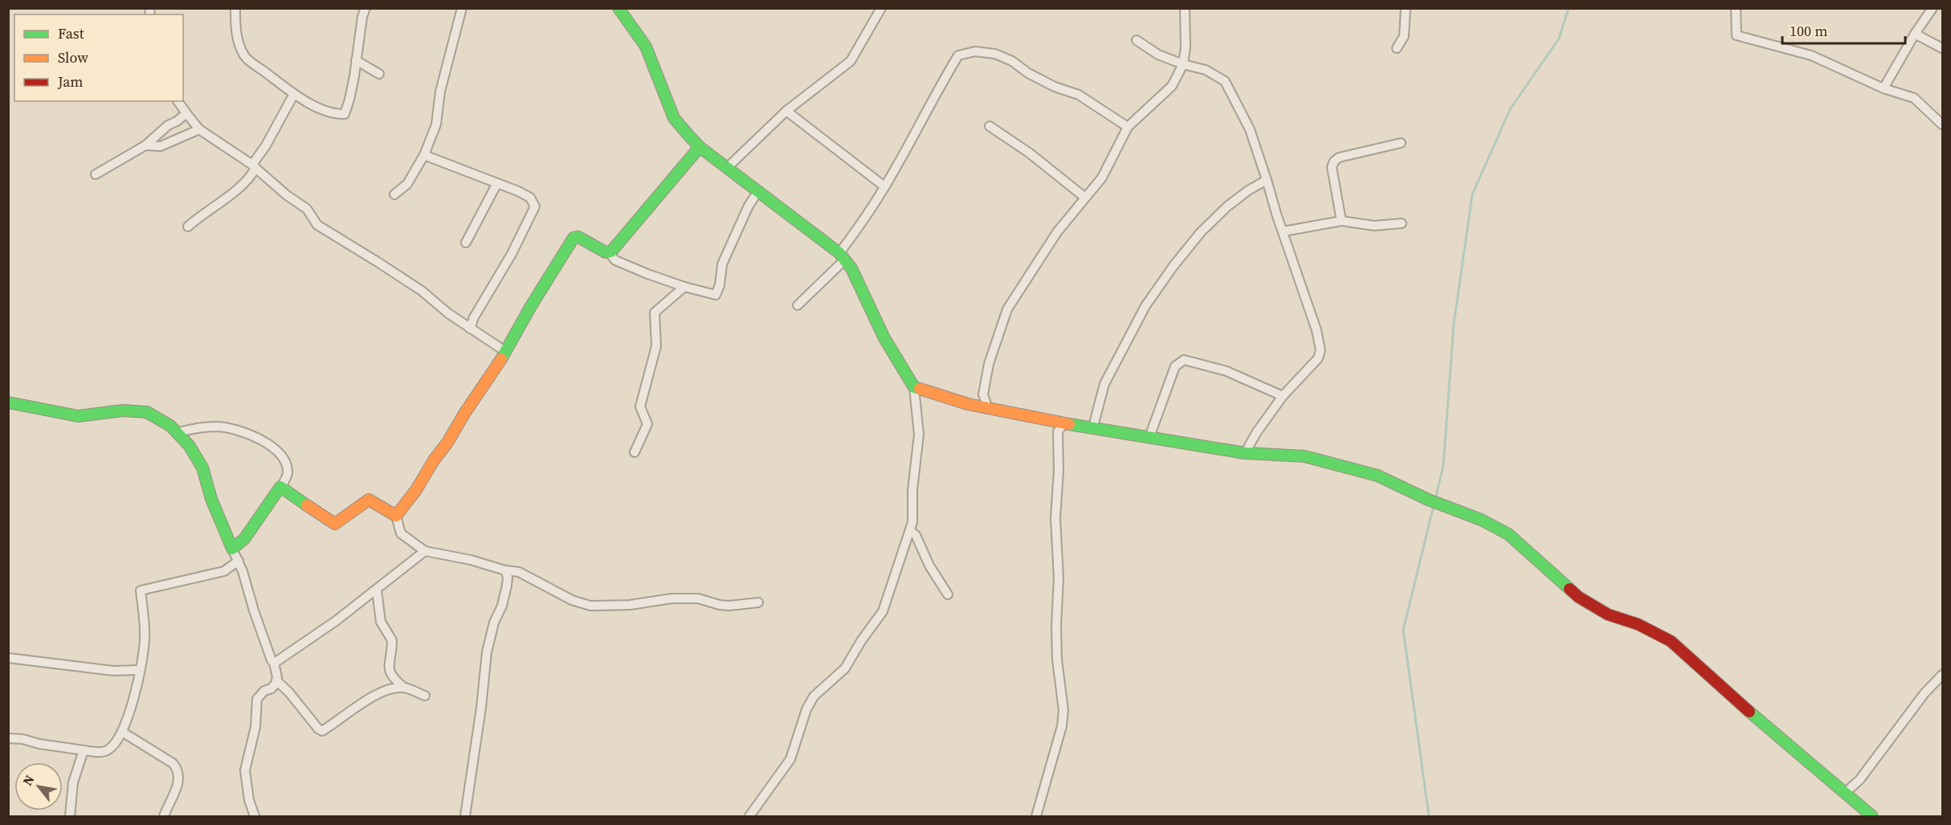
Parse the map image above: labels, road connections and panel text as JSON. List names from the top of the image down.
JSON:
{
  "legend": ["Fast", "Slow", "Jam"],
  "scale_bar": "100 m",
  "north": "top left"
}
